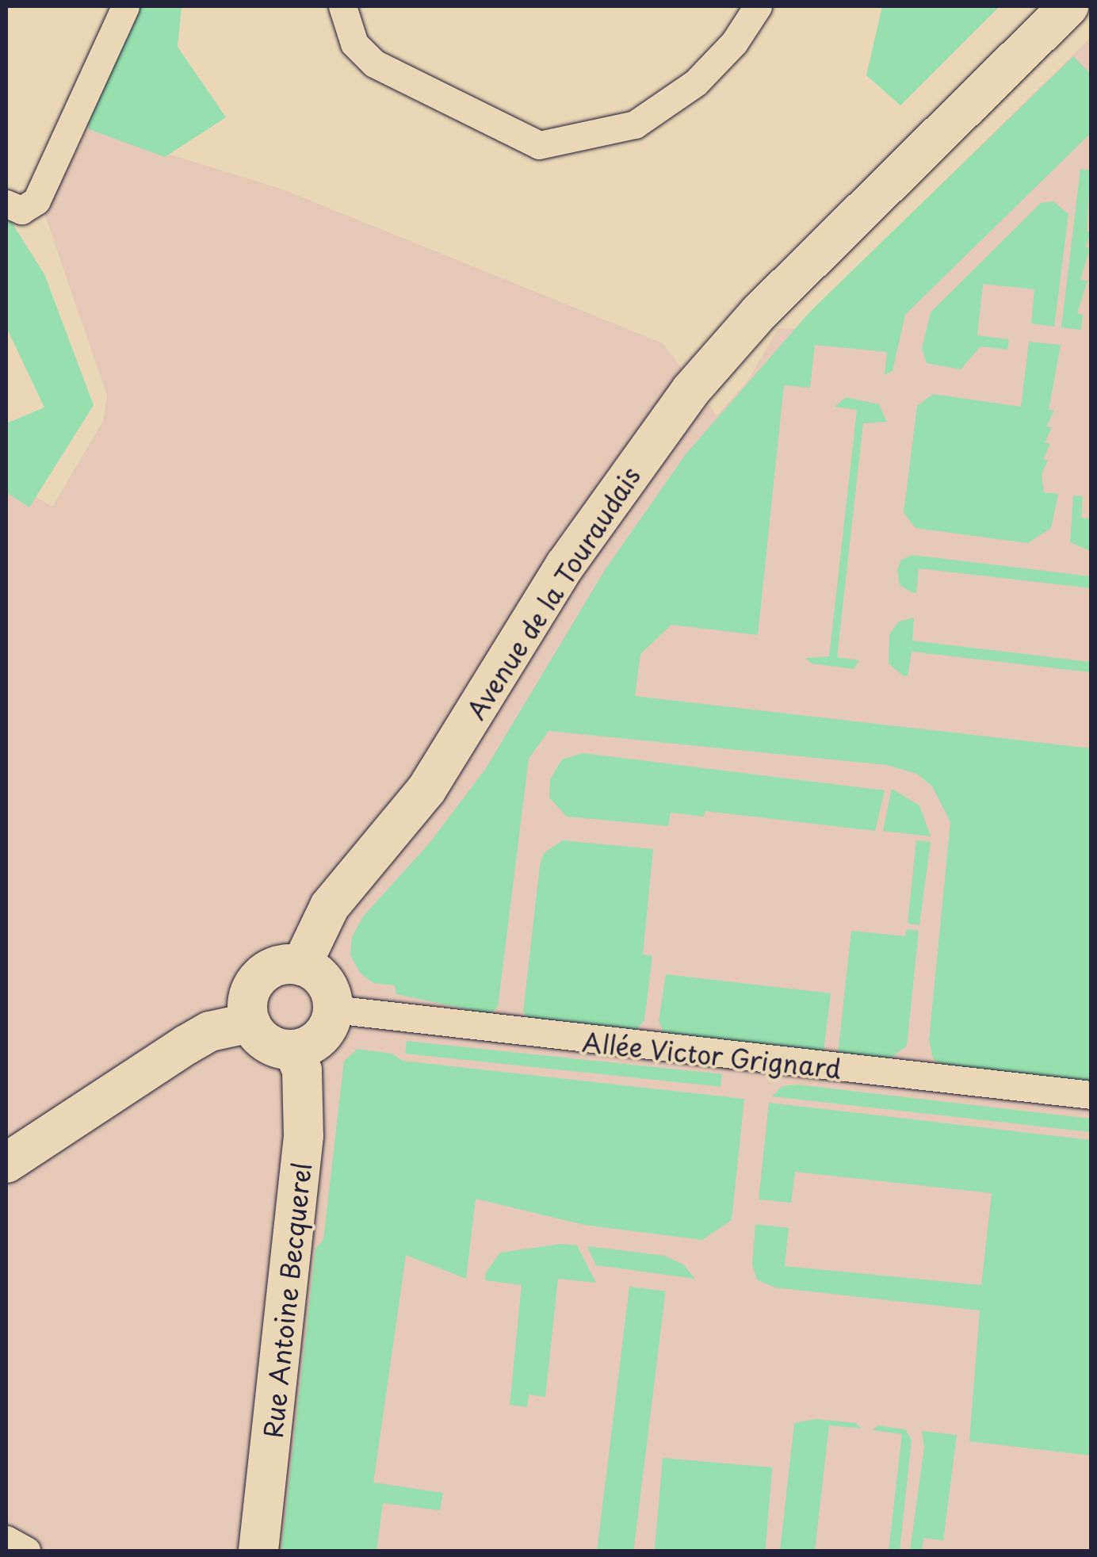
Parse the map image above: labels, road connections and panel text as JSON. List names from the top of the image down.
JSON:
{
  "streets": {
    "main road": ["Avenue de la Touraudais", "Rue Antoine Becquerel"],
    "street": ["Allée Victor Grignard"]
  },
  "crossings": [
    ["Avenue de la Touraudais", "Allée Victor Grignard"],
    ["Avenue de la Touraudais", "Rue Antoine Becquerel"],
    ["Allée Victor Grignard", "Rue Antoine Becquerel"]
  ]
}
